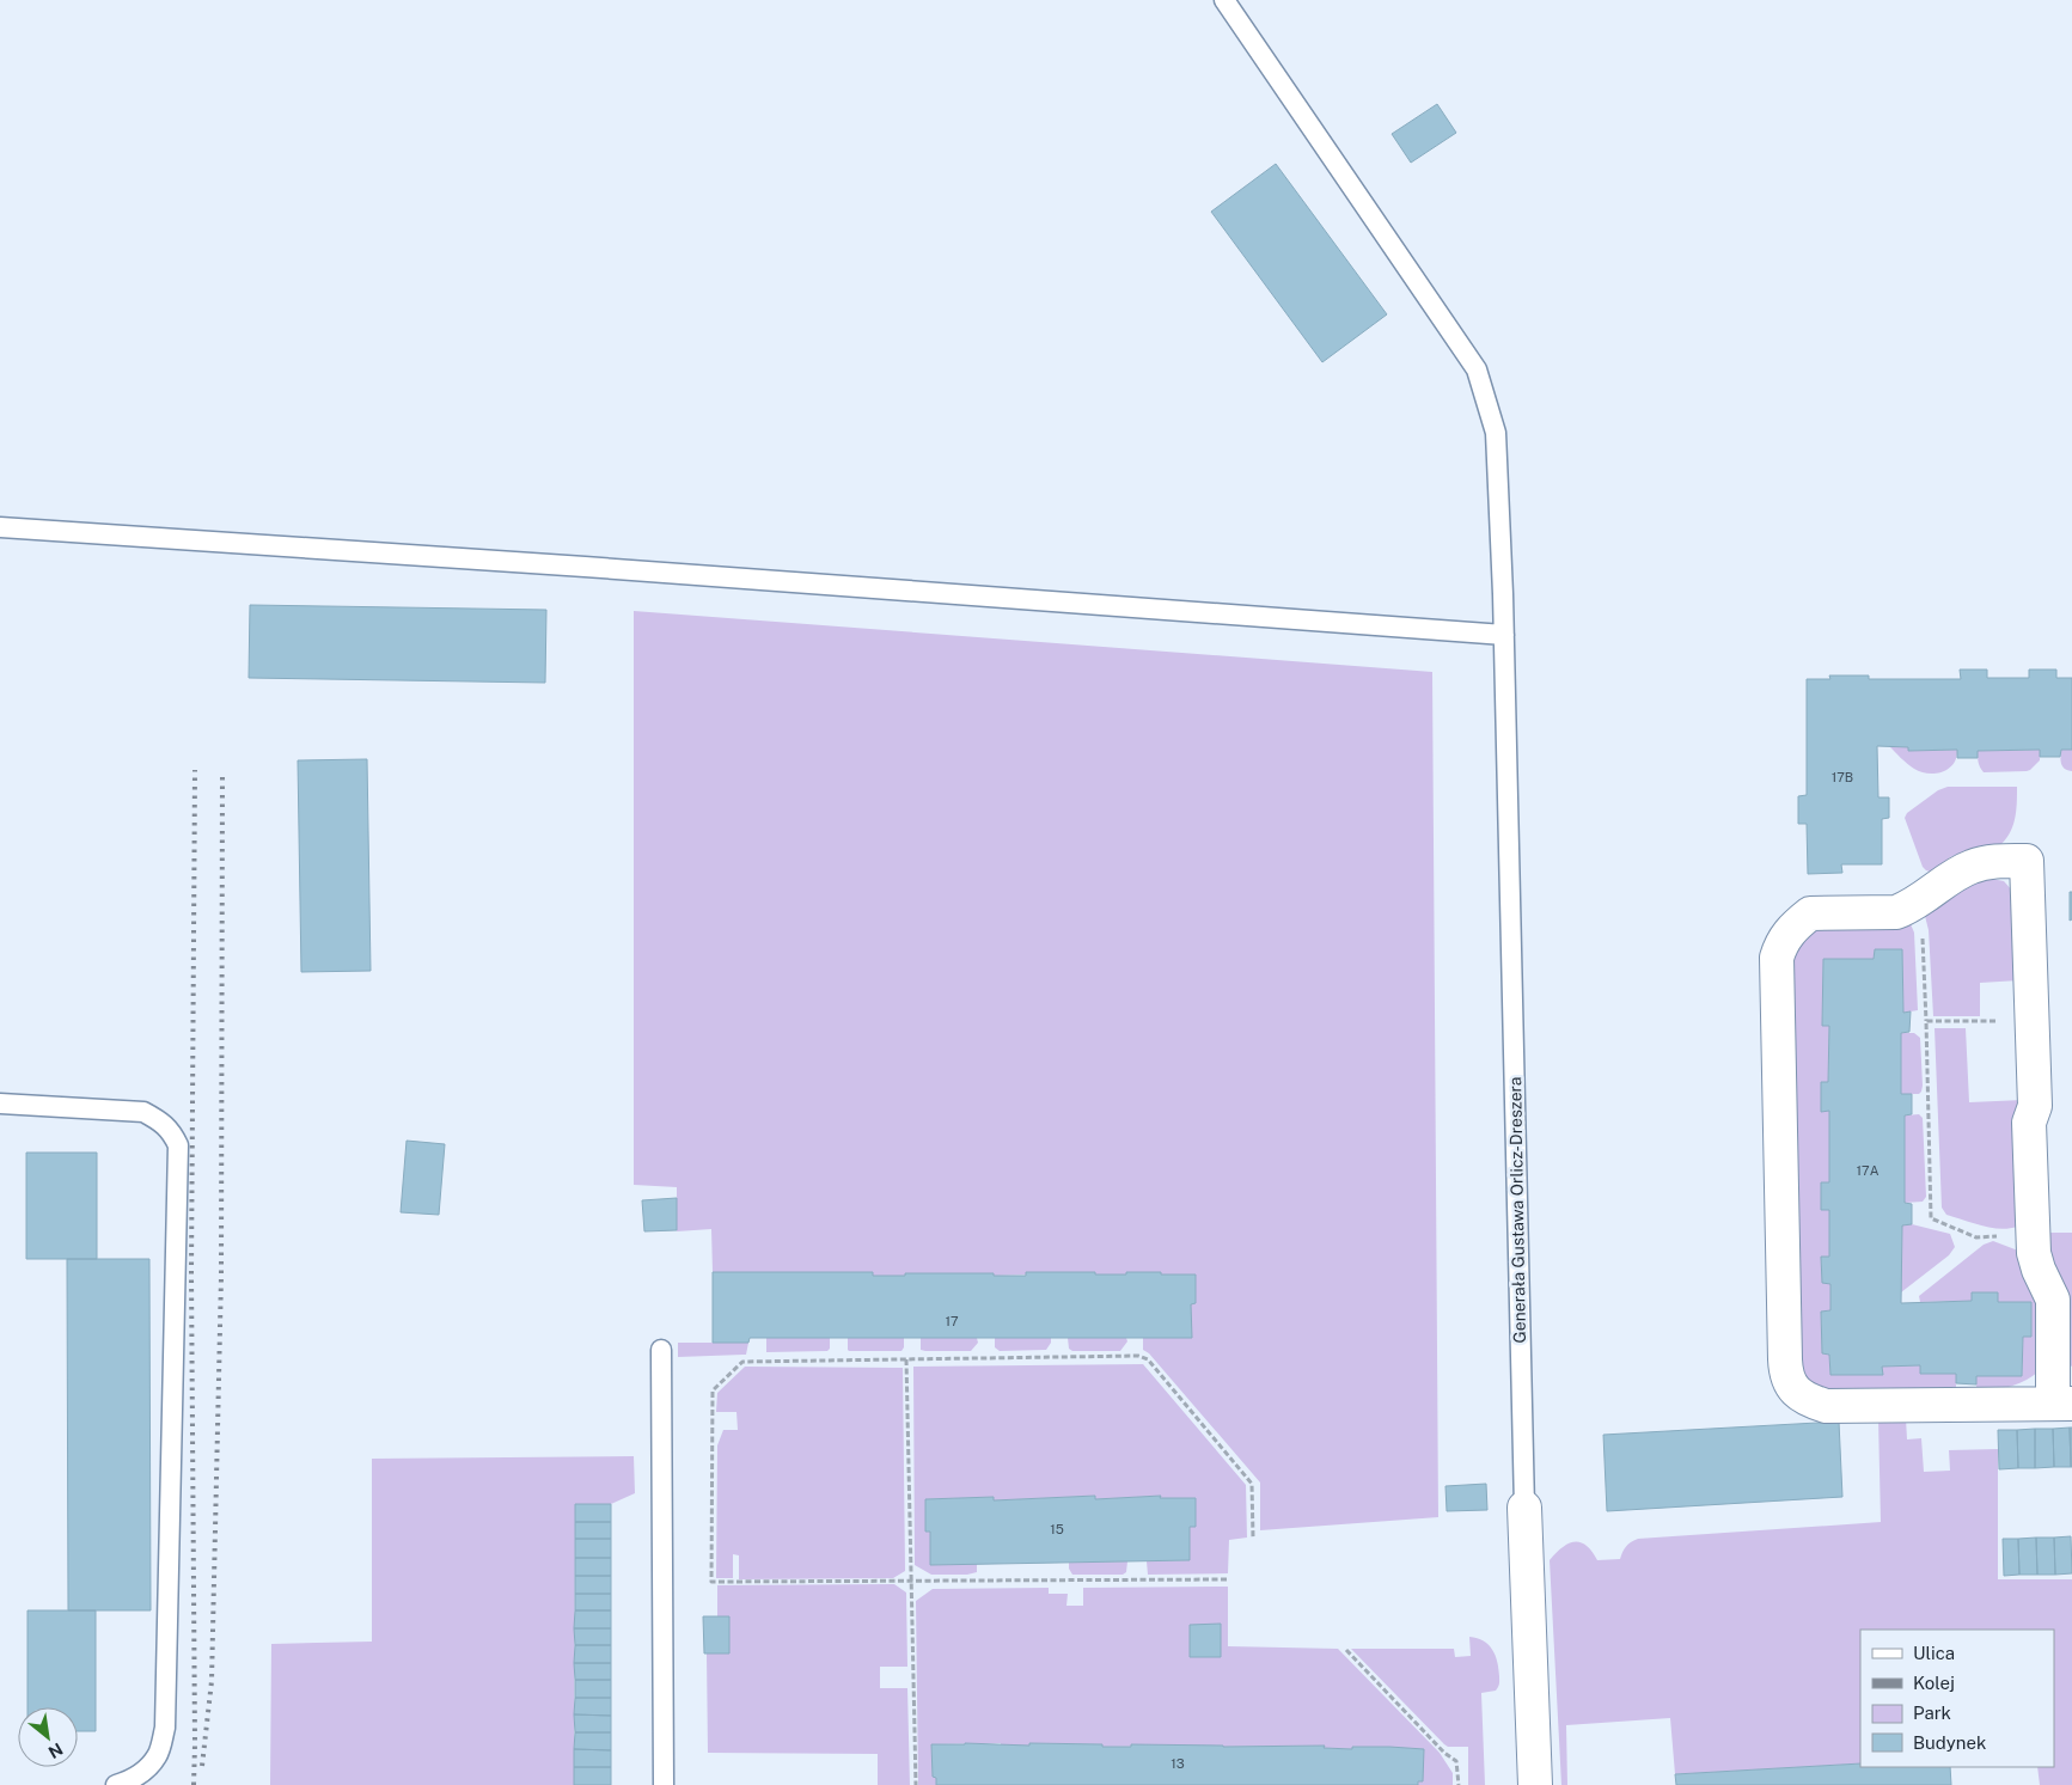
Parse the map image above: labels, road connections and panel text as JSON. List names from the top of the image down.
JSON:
{
  "streets": {
    "street": ["Generała Gustawa Orlicz-Dreszera"]
  },
  "house_numbers": [
    "17B",
    "17A",
    "17",
    "15",
    "13"
  ],
  "legend": [
    "Ulica",
    "Kolej",
    "Park",
    "Budynek"
  ],
  "north": "bottom right"
}
